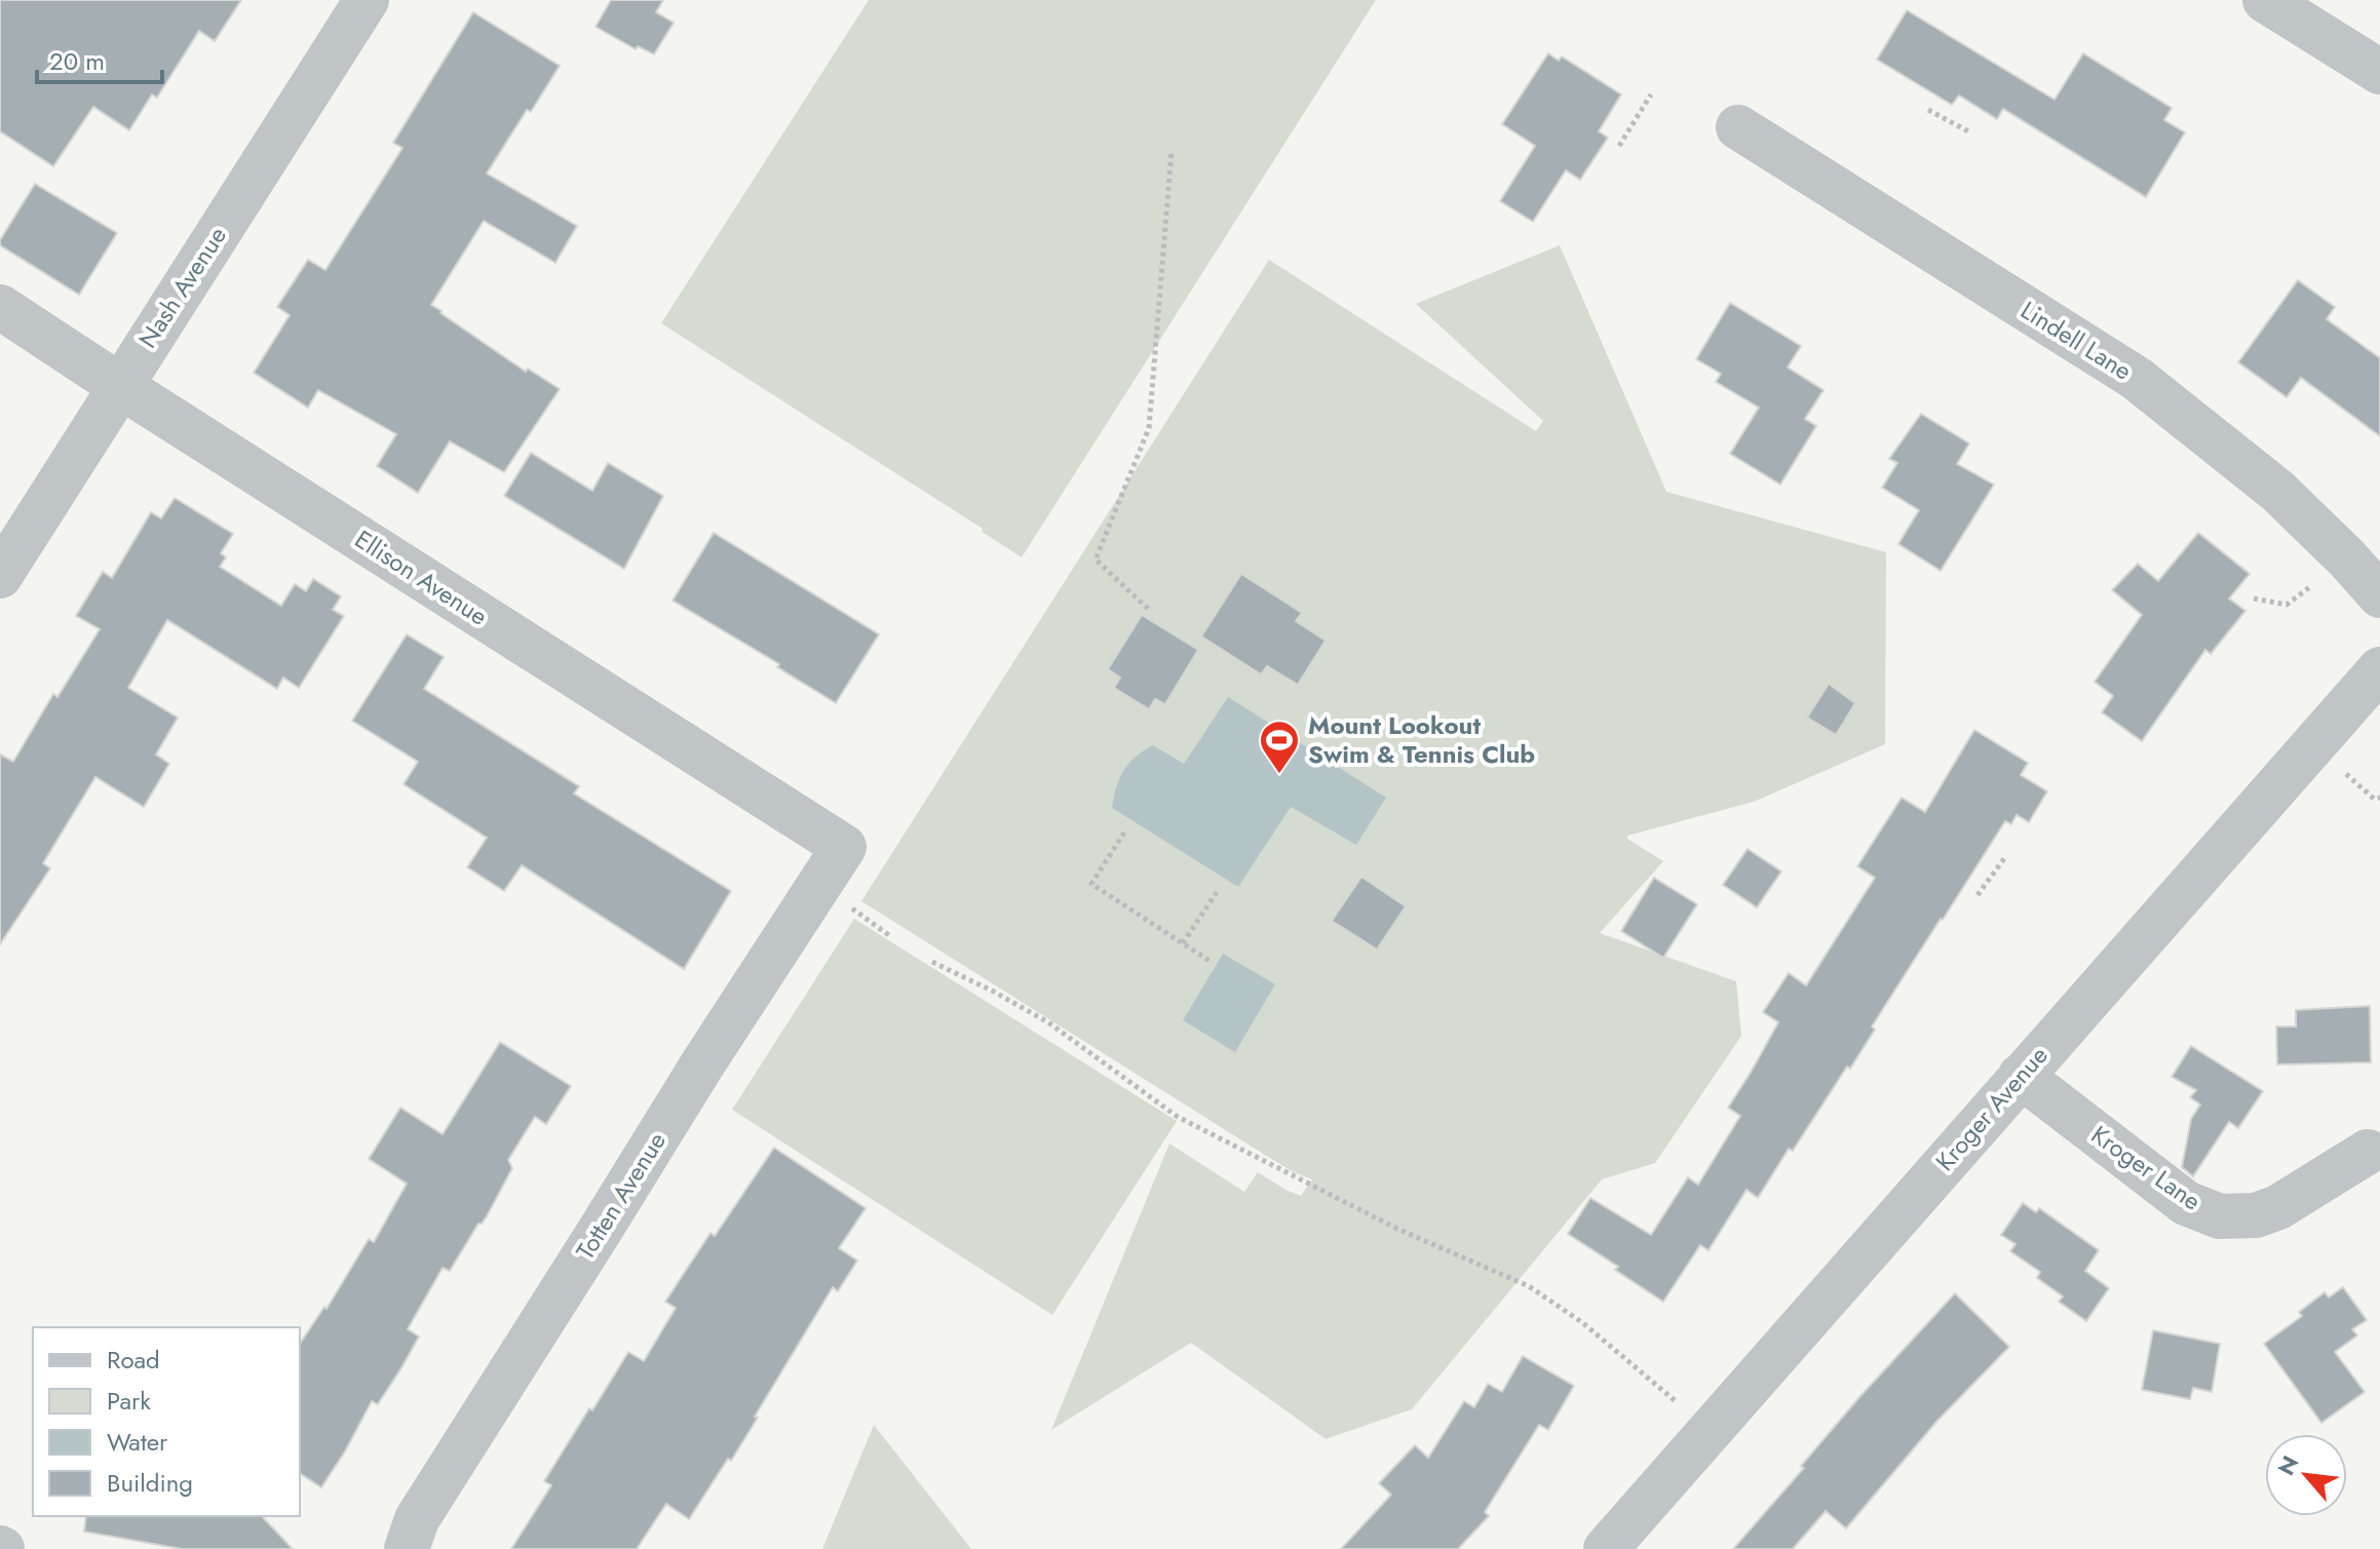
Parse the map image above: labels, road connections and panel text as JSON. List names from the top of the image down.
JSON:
{
  "streets": {
    "street": [
      "Nash Avenue",
      "Lindell Lane",
      "Ellison Avenue",
      "Kroger Avenue",
      "Kroger Lane",
      "Totten Avenue"
    ]
  },
  "crossings": [
    ["Nash Avenue", "Ellison Avenue"],
    ["Ellison Avenue", "Totten Avenue"],
    ["Kroger Avenue", "Kroger Lane"]
  ],
  "places": {
    "sports": ["Mount Lookout Swim & Tennis Club"]
  },
  "legend": [
    "Road",
    "Park",
    "Water",
    "Building"
  ],
  "scale_bar": "20 m",
  "north": "top left"
}
